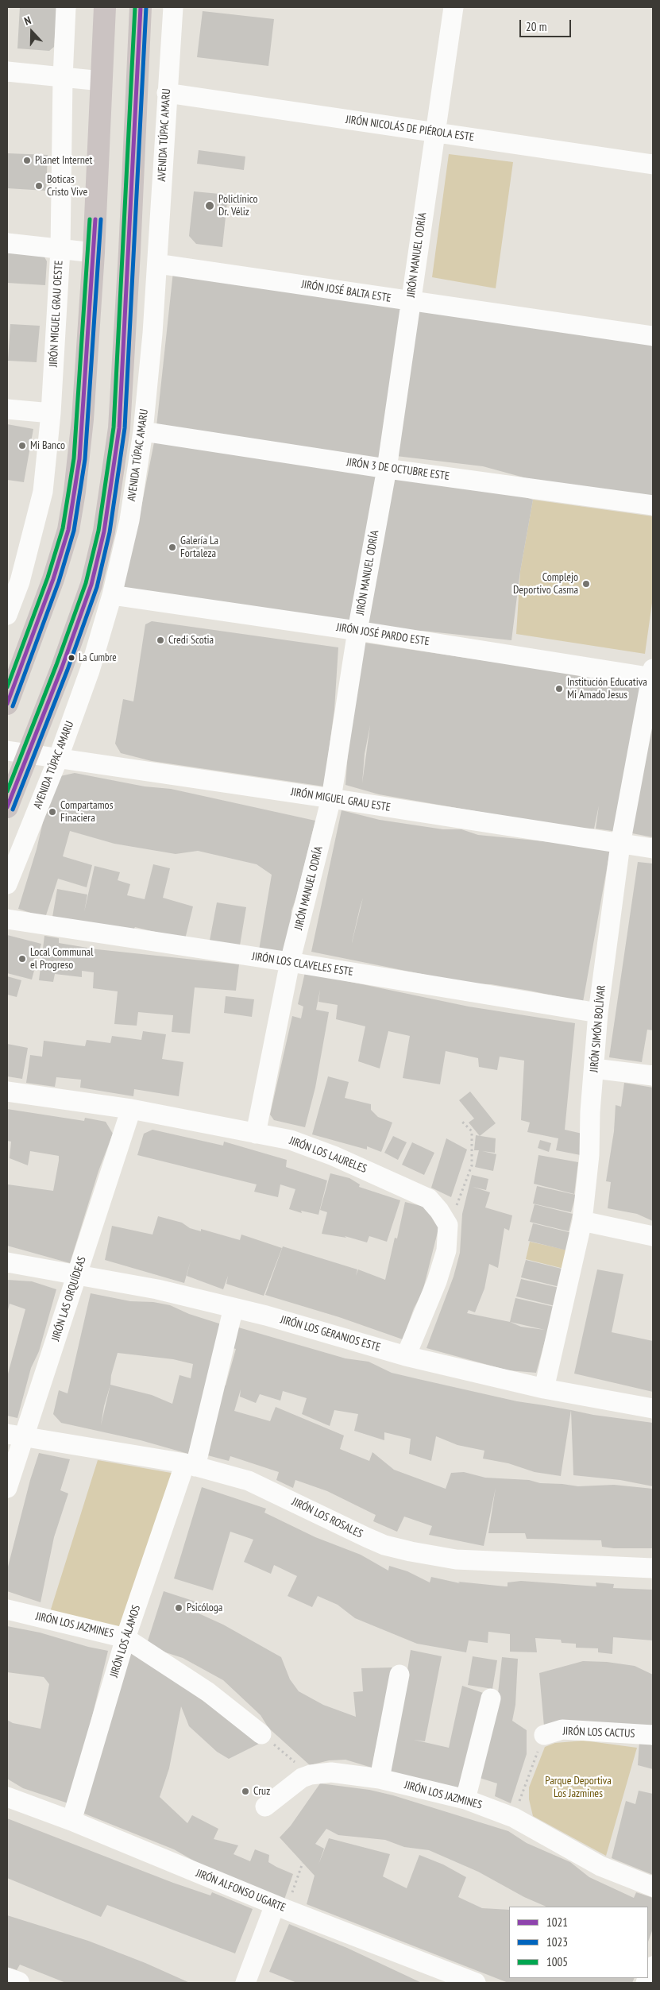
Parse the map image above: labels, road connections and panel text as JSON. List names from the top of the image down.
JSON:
{
  "streets": {
    "highway": ["AVENIDA TÚPAC AMARU"],
    "street": [
      "JIRÓN NICOLÁS DE PIÉROLA ESTE",
      "JIRÓN MANUEL ODRÍA",
      "JIRÓN JOSÉ BALTA ESTE",
      "JIRÓN MIGUEL GRAU OESTE",
      "JIRÓN 3 DE OCTUBRE ESTE",
      "JIRÓN JOSÉ PARDO ESTE",
      "JIRÓN MIGUEL GRAU ESTE",
      "JIRÓN LOS CLAVELES ESTE",
      "JIRÓN SIMÓN BOLÍVAR",
      "JIRÓN LOS LAURELES",
      "JIRÓN LAS ORQUÍDEAS",
      "JIRÓN LOS GERANIOS ESTE",
      "JIRÓN LOS ROSALES",
      "JIRÓN LOS JAZMINES",
      "JIRÓN LOS ÁLAMOS",
      "JIRÓN LOS CACTUS",
      "JIRÓN ALFONSO UGARTE"
    ]
  },
  "crossings": [
    ["JIRÓN NICOLÁS DE PIÉROLA ESTE", "AVENIDA TÚPAC AMARU"],
    ["JIRÓN NICOLÁS DE PIÉROLA ESTE", "JIRÓN MANUEL ODRÍA"],
    ["AVENIDA TÚPAC AMARU", "JIRÓN JOSÉ BALTA ESTE"],
    ["AVENIDA TÚPAC AMARU", "JIRÓN 3 DE OCTUBRE ESTE"],
    ["AVENIDA TÚPAC AMARU", "JIRÓN JOSÉ PARDO ESTE"],
    ["AVENIDA TÚPAC AMARU", "JIRÓN MIGUEL GRAU ESTE"],
    ["JIRÓN MANUEL ODRÍA", "JIRÓN JOSÉ BALTA ESTE"],
    ["JIRÓN MANUEL ODRÍA", "JIRÓN 3 DE OCTUBRE ESTE"],
    ["JIRÓN MANUEL ODRÍA", "JIRÓN JOSÉ PARDO ESTE"],
    ["JIRÓN MANUEL ODRÍA", "JIRÓN MIGUEL GRAU ESTE"],
    ["JIRÓN MANUEL ODRÍA", "JIRÓN LOS CLAVELES ESTE"],
    ["JIRÓN MANUEL ODRÍA", "JIRÓN LOS LAURELES"],
    ["JIRÓN JOSÉ PARDO ESTE", "JIRÓN SIMÓN BOLÍVAR"],
    ["JIRÓN MIGUEL GRAU ESTE", "JIRÓN SIMÓN BOLÍVAR"],
    ["JIRÓN LOS CLAVELES ESTE", "JIRÓN SIMÓN BOLÍVAR"],
    ["JIRÓN SIMÓN BOLÍVAR", "JIRÓN LOS GERANIOS ESTE"],
    ["JIRÓN LOS LAURELES", "JIRÓN LAS ORQUÍDEAS"],
    ["JIRÓN LAS ORQUÍDEAS", "JIRÓN LOS GERANIOS ESTE"],
    ["JIRÓN LAS ORQUÍDEAS", "JIRÓN LOS ROSALES"],
    ["JIRÓN LOS GERANIOS ESTE", "JIRÓN LOS ÁLAMOS"],
    ["JIRÓN LOS ROSALES", "JIRÓN LOS ÁLAMOS"],
    ["JIRÓN LOS JAZMINES", "JIRÓN LOS ÁLAMOS"],
    ["JIRÓN LOS ÁLAMOS", "JIRÓN ALFONSO UGARTE"]
  ],
  "parks": ["Parque Deportiva Los Jazmines"],
  "places": [
    "Planet Internet",
    "Boticas Cristo Vive",
    "Policlínico Dr. Véliz",
    "Mi Banco",
    "Galería La Fortaleza",
    "Complejo Deportivo Casma",
    "Credi Scotia",
    "La Cumbre",
    "Institución Educativa Mi Amado Jesus",
    "Compartamos Finaciera",
    "Local Communal el Progreso",
    "Psicóloga",
    "Cruz"
  ],
  "lines": ["transit line 1021", "transit line 1023", "transit line 1005"],
  "legend": ["1021", "1023", "1005"],
  "scale_bar": "20 m",
  "north": "top"
}
